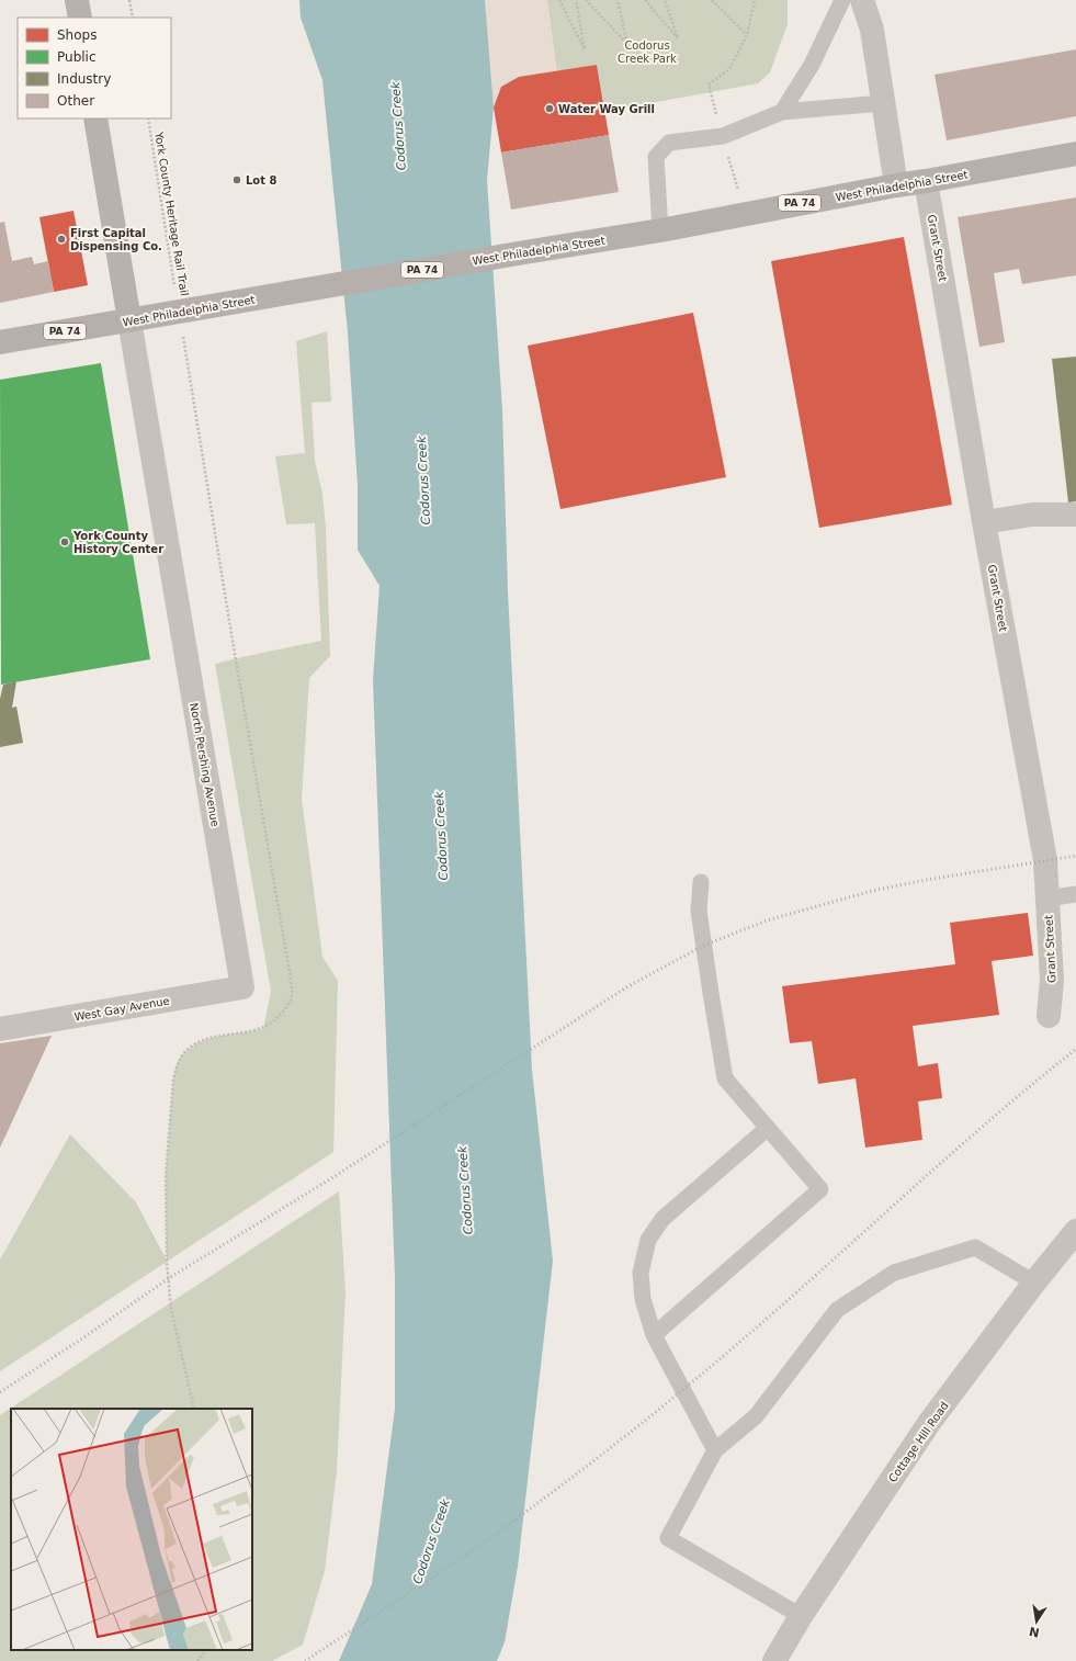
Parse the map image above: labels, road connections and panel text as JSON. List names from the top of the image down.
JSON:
{
  "streets": {
    "main road": ["West Philadelphia Street", "PA 74"],
    "street": [
      "Grant Street",
      "North Pershing Avenue",
      "West Gay Avenue",
      "Cottage Hill Road"
    ],
    "path": ["York County Heritage Rail Trail"]
  },
  "crossings": [
    ["West Philadelphia Street", "York County Heritage Rail Trail"],
    ["West Philadelphia Street", "Grant Street"],
    ["West Philadelphia Street", "North Pershing Avenue"],
    ["North Pershing Avenue", "West Gay Avenue"]
  ],
  "water": ["Codorus Creek"],
  "parks": ["Codorus Creek Park"],
  "places": [
    "Water Way Grill",
    "Lot 8",
    "First Capital Dispensing Co.",
    "York County History Center"
  ],
  "legend": [
    "Shops",
    "Public",
    "Industry",
    "Other"
  ],
  "north": "bottom"
}
